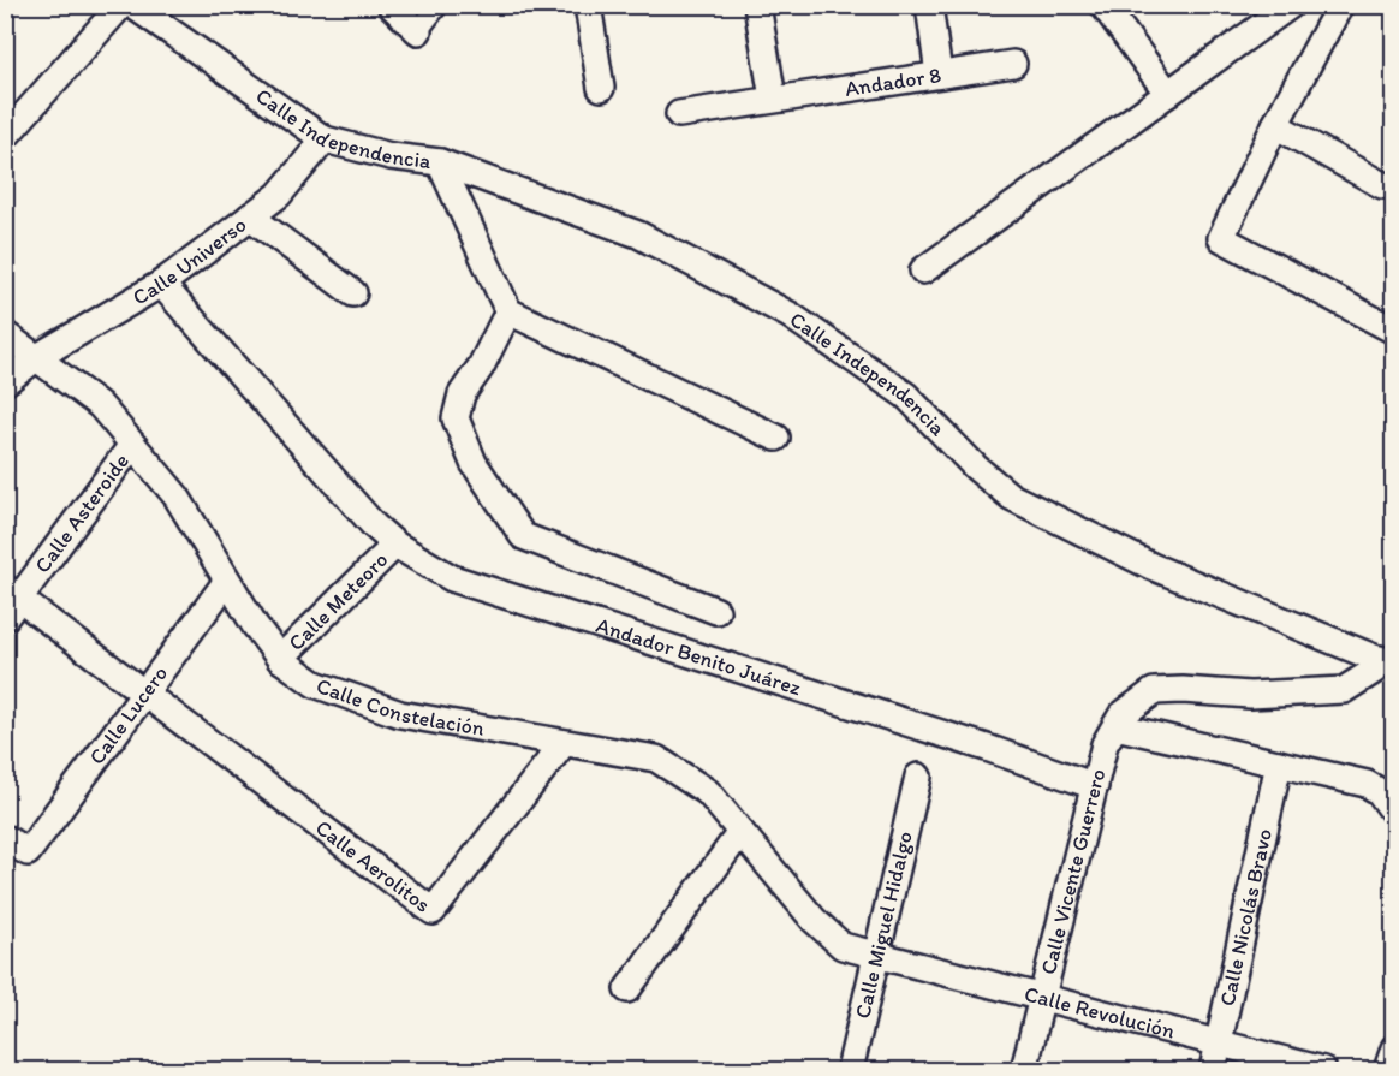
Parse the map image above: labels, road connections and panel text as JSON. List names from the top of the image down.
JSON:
{
  "streets": {
    "street": [
      "Andador 8",
      "Calle Independencia",
      "Calle Universo",
      "Calle Asteroide",
      "Calle Meteoro",
      "Andador Benito Juárez",
      "Calle Constelación",
      "Calle Lucero",
      "Calle Aerolitos",
      "Calle Vicente Guerrero",
      "Calle Nicolás Bravo",
      "Calle Miguel Hidalgo",
      "Calle Revolución"
    ]
  },
  "crossings": [
    ["Calle Independencia", "Calle Universo"],
    ["Calle Independencia", "Calle Vicente Guerrero"],
    ["Calle Universo", "Andador Benito Juárez"],
    ["Calle Universo", "Calle Constelación"],
    ["Calle Asteroide", "Calle Constelación"],
    ["Calle Meteoro", "Andador Benito Juárez"],
    ["Calle Meteoro", "Calle Constelación"],
    ["Andador Benito Juárez", "Calle Vicente Guerrero"],
    ["Calle Constelación", "Calle Lucero"],
    ["Calle Constelación", "Calle Aerolitos"],
    ["Calle Constelación", "Calle Miguel Hidalgo"],
    ["Calle Constelación", "Calle Revolución"],
    ["Calle Lucero", "Calle Aerolitos"],
    ["Calle Vicente Guerrero", "Calle Revolución"],
    ["Calle Nicolás Bravo", "Calle Revolución"],
    ["Calle Miguel Hidalgo", "Calle Revolución"]
  ]
}
